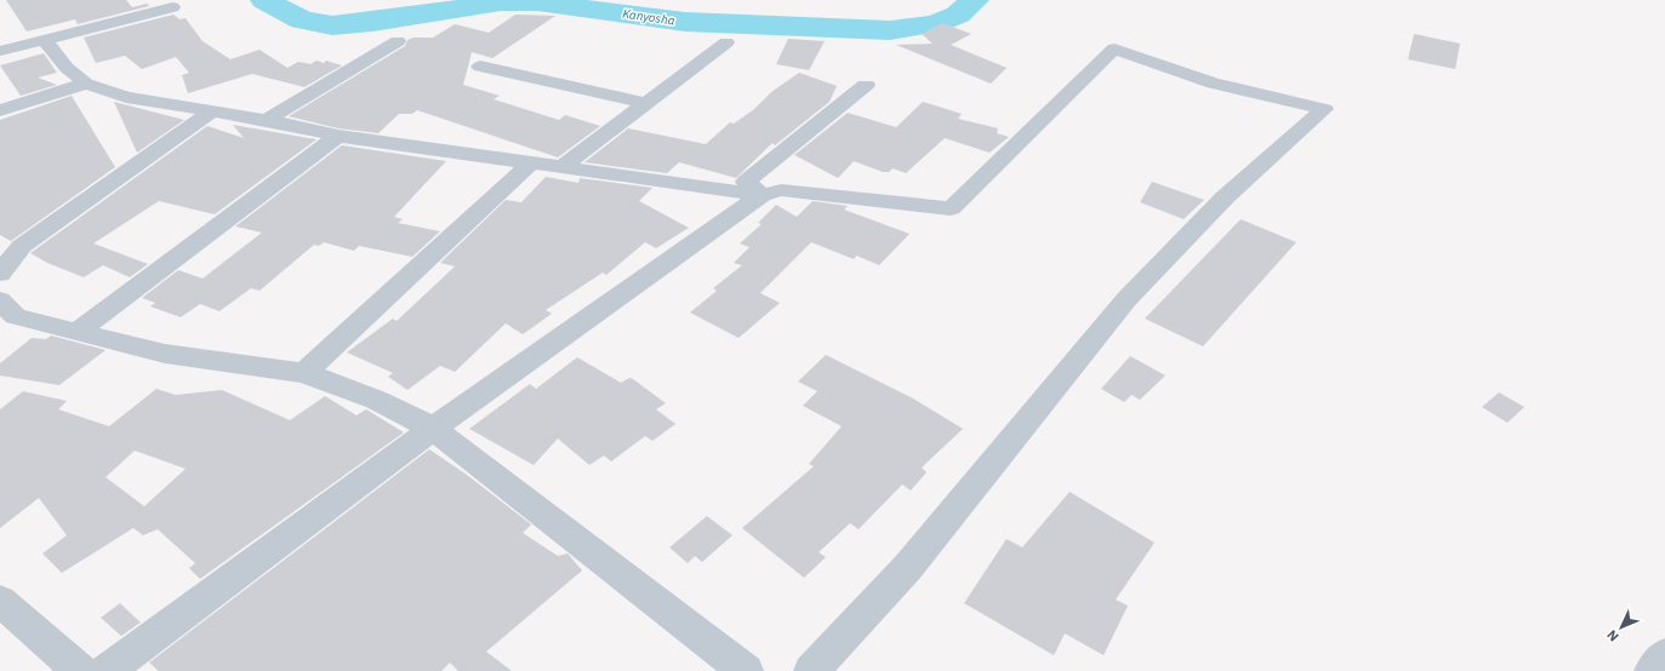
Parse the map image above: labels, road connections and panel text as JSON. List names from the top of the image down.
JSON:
{
  "water": ["Kanyosha"],
  "north": "bottom left"
}
